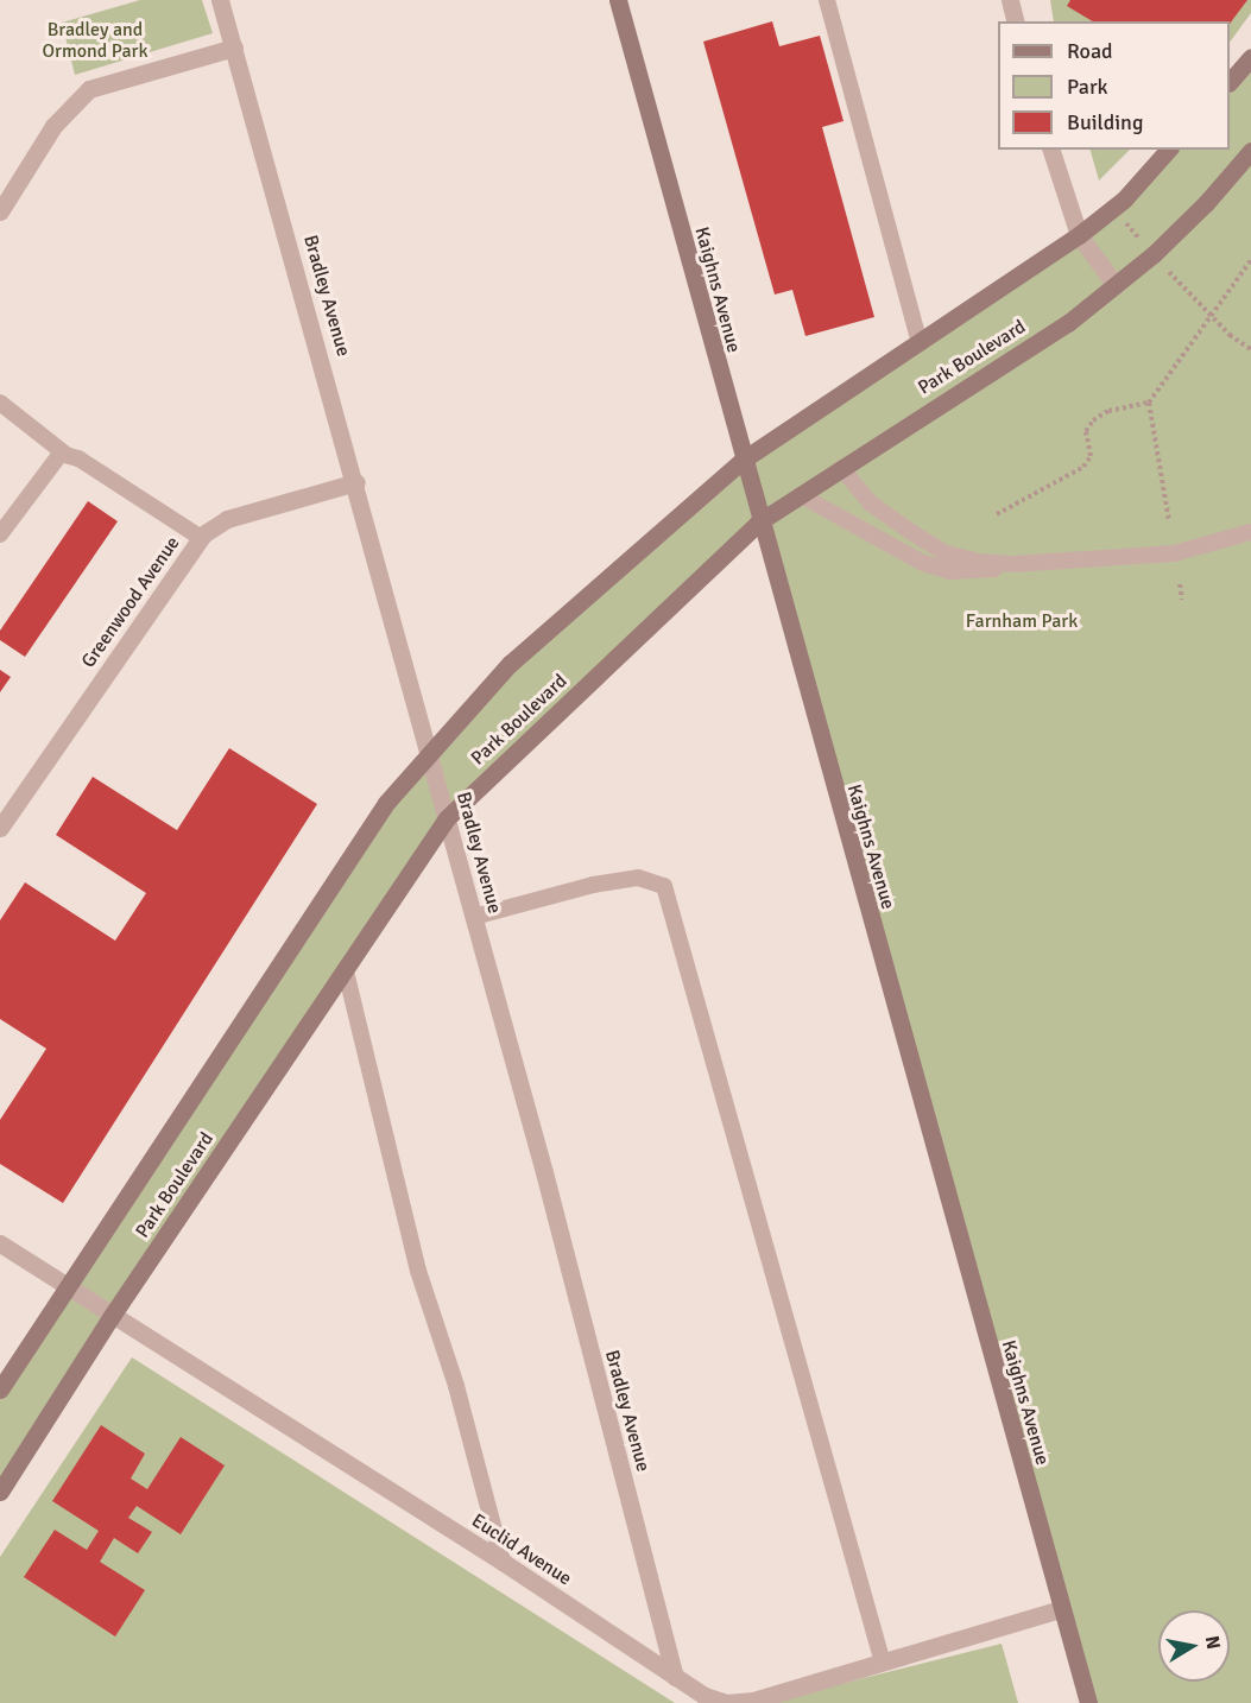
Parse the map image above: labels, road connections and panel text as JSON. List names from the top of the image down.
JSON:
{
  "streets": {
    "street": [
      "Kaighns Avenue",
      "Bradley Avenue",
      "Park Boulevard",
      "Greenwood Avenue",
      "Euclid Avenue"
    ]
  },
  "crossings": [
    ["Kaighns Avenue", "Park Boulevard"],
    ["Kaighns Avenue", "Euclid Avenue"],
    ["Bradley Avenue", "Park Boulevard"],
    ["Bradley Avenue", "Greenwood Avenue"],
    ["Bradley Avenue", "Euclid Avenue"],
    ["Park Boulevard", "Euclid Avenue"]
  ],
  "parks": ["Bradley and Ormond Park", "Farnham Park"],
  "legend": ["Road", "Park", "Building"],
  "north": "right"
}
